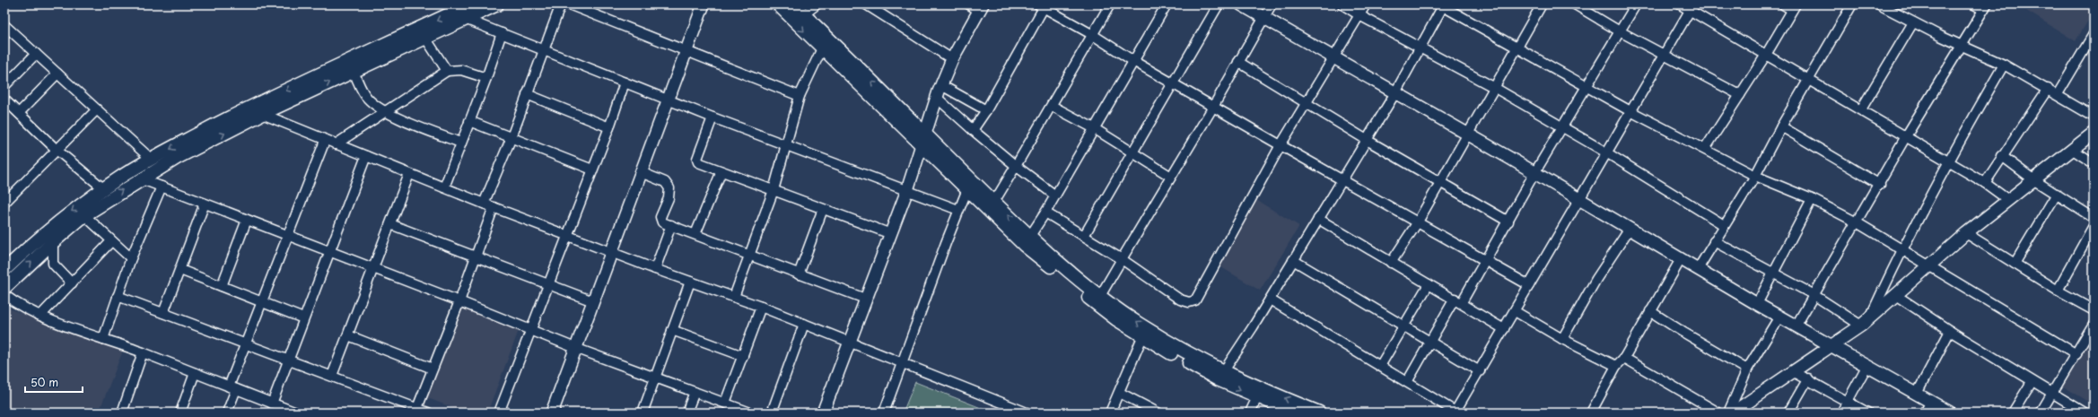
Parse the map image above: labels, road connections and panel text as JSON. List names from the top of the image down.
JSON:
{
  "scale_bar": "50 m"
}
